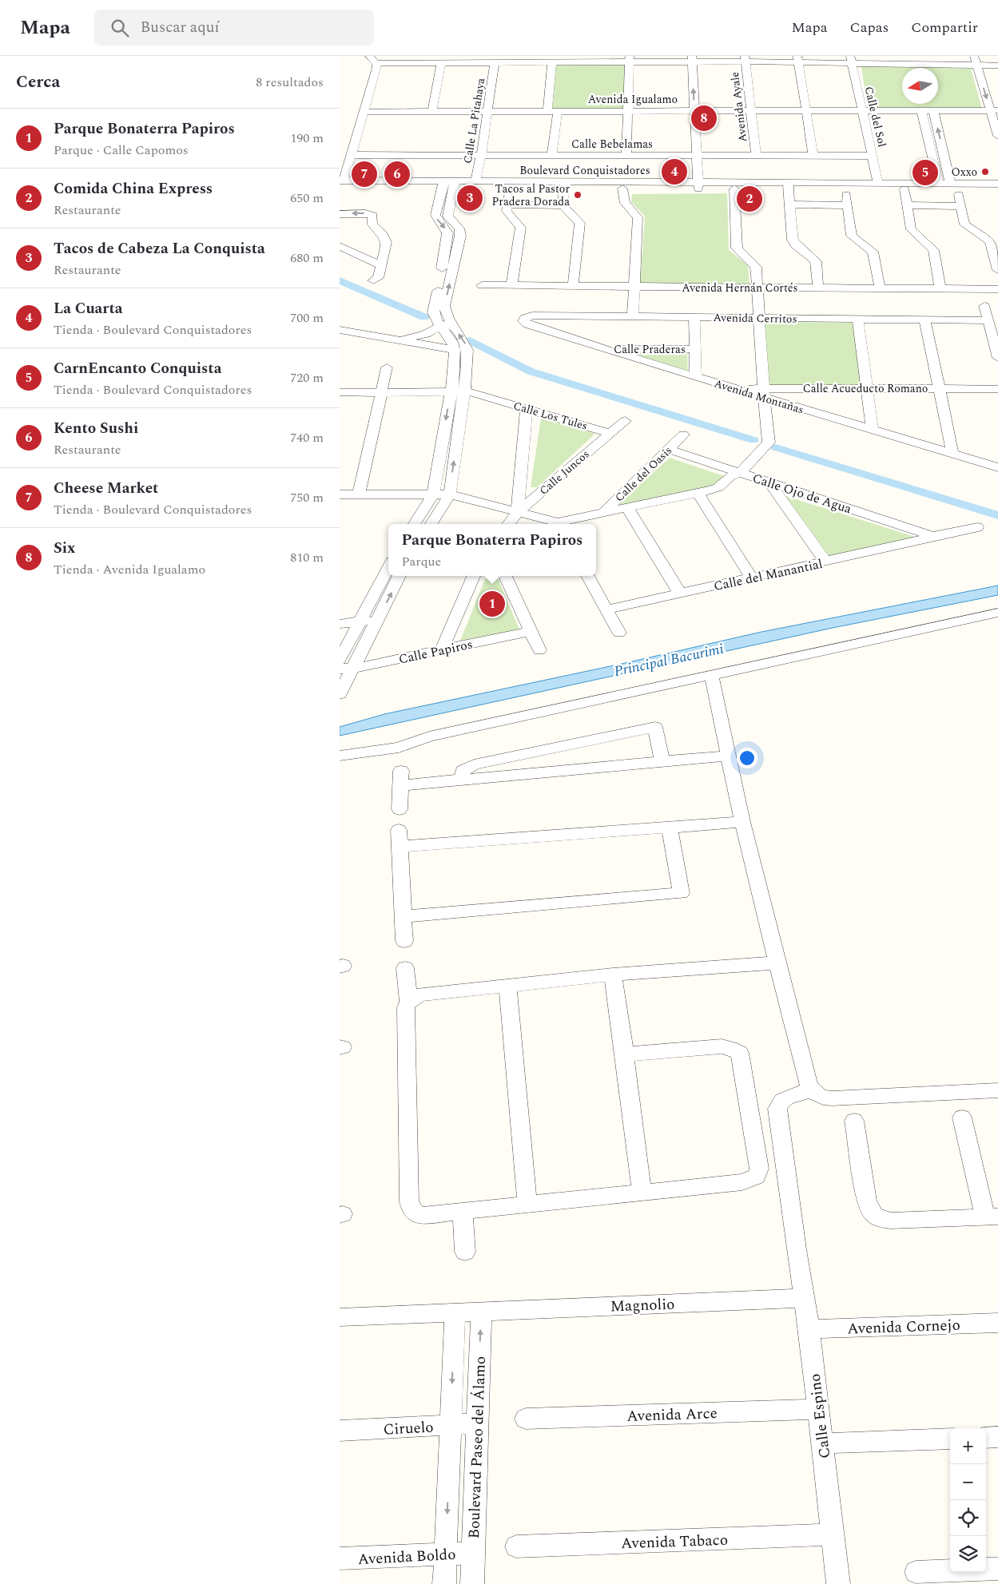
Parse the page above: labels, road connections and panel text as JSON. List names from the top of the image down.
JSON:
{
  "streets": {
    "street": [
      "Avenida Igualamo",
      "Avenida Ayale",
      "Calle del Sol",
      "Calle La Pitahaya",
      "Calle Bebelamas",
      "Boulevard Conquistadores",
      "Avenida Hernán Cortés",
      "Avenida Cerritos",
      "Calle Praderas",
      "Calle Acueducto Romano",
      "Avenida Montañas",
      "Calle Los Tules",
      "Calle Juncos",
      "Calle del Oasis",
      "Calle Ojo de Agua",
      "Calle del Manantial",
      "Calle Papiros",
      "Magnolio",
      "Avenida Cornejo",
      "Avenida Arce",
      "Calle Espino",
      "Ciruelo",
      "Boulevard Paseo del Álamo",
      "Avenida Tabaco",
      "Avenida Boldo"
    ]
  },
  "crossings": [
    ["Avenida Igualamo", "Avenida Ayale"],
    ["Avenida Igualamo", "Calle del Sol"],
    ["Avenida Igualamo", "Calle La Pitahaya"],
    ["Avenida Ayale", "Calle Bebelamas"],
    ["Calle del Sol", "Calle Bebelamas"],
    ["Calle del Sol", "Boulevard Conquistadores"],
    ["Calle La Pitahaya", "Calle Bebelamas"],
    ["Calle La Pitahaya", "Boulevard Conquistadores"],
    ["Avenida Cerritos", "Avenida Montañas"],
    ["Calle Praderas", "Avenida Montañas"],
    ["Calle Acueducto Romano", "Avenida Montañas"],
    ["Calle Los Tules", "Calle Juncos"],
    ["Calle del Oasis", "Calle Ojo de Agua"],
    ["Calle Ojo de Agua", "Calle del Manantial"],
    ["Magnolio", "Calle Espino"],
    ["Magnolio", "Boulevard Paseo del Álamo"],
    ["Avenida Cornejo", "Calle Espino"],
    ["Avenida Arce", "Calle Espino"],
    ["Calle Espino", "Avenida Tabaco"],
    ["Ciruelo", "Boulevard Paseo del Álamo"],
    ["Boulevard Paseo del Álamo", "Avenida Boldo"]
  ],
  "water": ["Principal Bacurimi"],
  "places": ["Oxxo", "Tacos al Pastor Pradera Dorada"],
  "north": "left",
  "page": {
    "header": "Mapa",
    "search": "Buscar aquí",
    "nav": ["Mapa", "Capas", "Compartir"],
    "heading": ["Cerca", "8 resultados"],
    "pins": [
      "8",
      "4",
      "5",
      "6",
      "7",
      "3",
      "2",
      "1"
    ],
    "list": [
      {
        "mark": "1",
        "name": "Parque Bonaterra Papiros",
        "note": "Parque · Calle Capomos",
        "value": "190 m"
      },
      {
        "mark": "2",
        "name": "Comida China Express",
        "note": "Restaurante",
        "value": "650 m"
      },
      {
        "mark": "3",
        "name": "Tacos de Cabeza La Conquista",
        "note": "Restaurante",
        "value": "680 m"
      },
      {
        "mark": "4",
        "name": "La Cuarta",
        "note": "Tienda · Boulevard Conquistadores",
        "value": "700 m"
      },
      {
        "mark": "5",
        "name": "CarnEncanto Conquista",
        "note": "Tienda · Boulevard Conquistadores",
        "value": "720 m"
      },
      {
        "mark": "6",
        "name": "Kento Sushi",
        "note": "Restaurante",
        "value": "740 m"
      },
      {
        "mark": "7",
        "name": "Cheese Market",
        "note": "Tienda · Boulevard Conquistadores",
        "value": "750 m"
      },
      {
        "mark": "8",
        "name": "Six",
        "note": "Tienda · Avenida Igualamo",
        "value": "810 m"
      }
    ],
    "popup": ["Parque Bonaterra Papiros", "Parque"],
    "map_buttons": ["+", "−"]
  }
}
